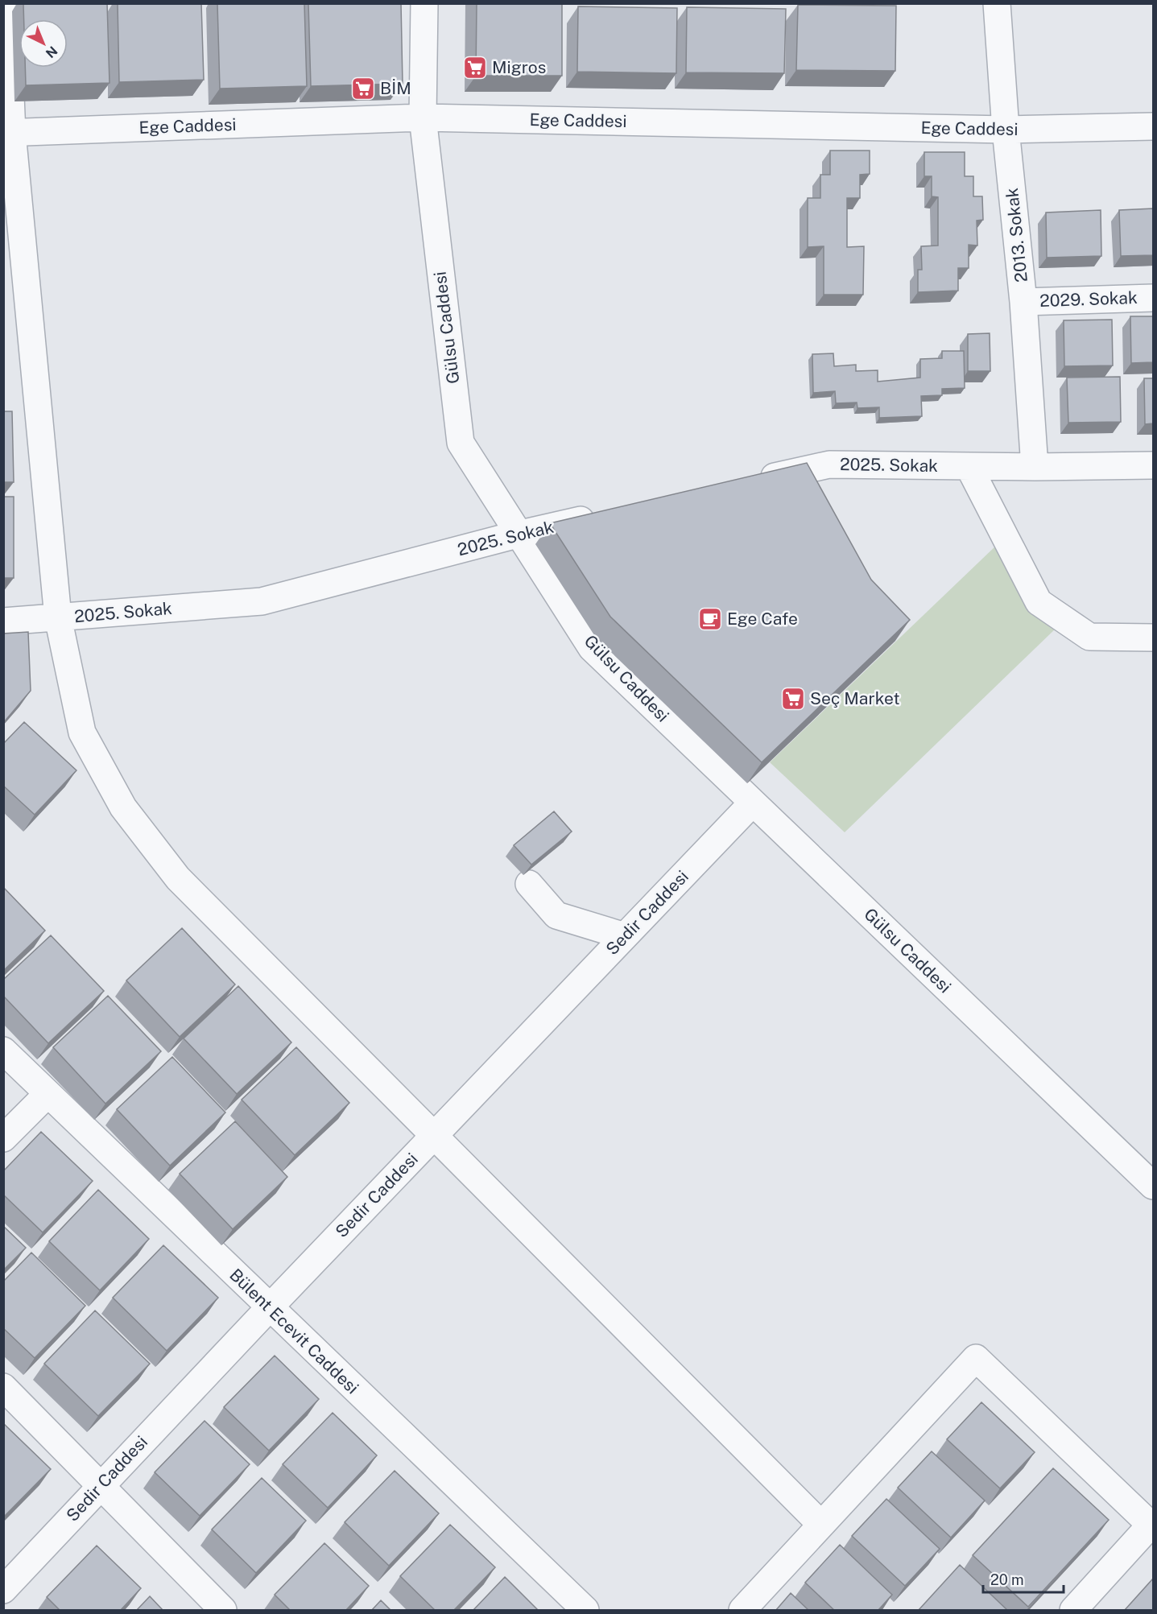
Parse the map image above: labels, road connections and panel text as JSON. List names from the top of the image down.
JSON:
{
  "streets": {
    "street": [
      "Ege Caddesi",
      "2013. Sokak",
      "2029. Sokak",
      "Gülsu Caddesi",
      "2025. Sokak",
      "Sedir Caddesi",
      "Bülent Ecevit Caddesi"
    ]
  },
  "crossings": [
    ["Ege Caddesi", "2013. Sokak"],
    ["Ege Caddesi", "Gülsu Caddesi"],
    ["2013. Sokak", "2029. Sokak"],
    ["2013. Sokak", "2025. Sokak"],
    ["Gülsu Caddesi", "2025. Sokak"],
    ["Gülsu Caddesi", "Sedir Caddesi"],
    ["Sedir Caddesi", "Bülent Ecevit Caddesi"]
  ],
  "places": {
    "supermarket": ["Migros", "BİM", "Seç Market"],
    "cafe": ["Ege Cafe"]
  },
  "scale_bar": "20 m",
  "north": "bottom right"
}
